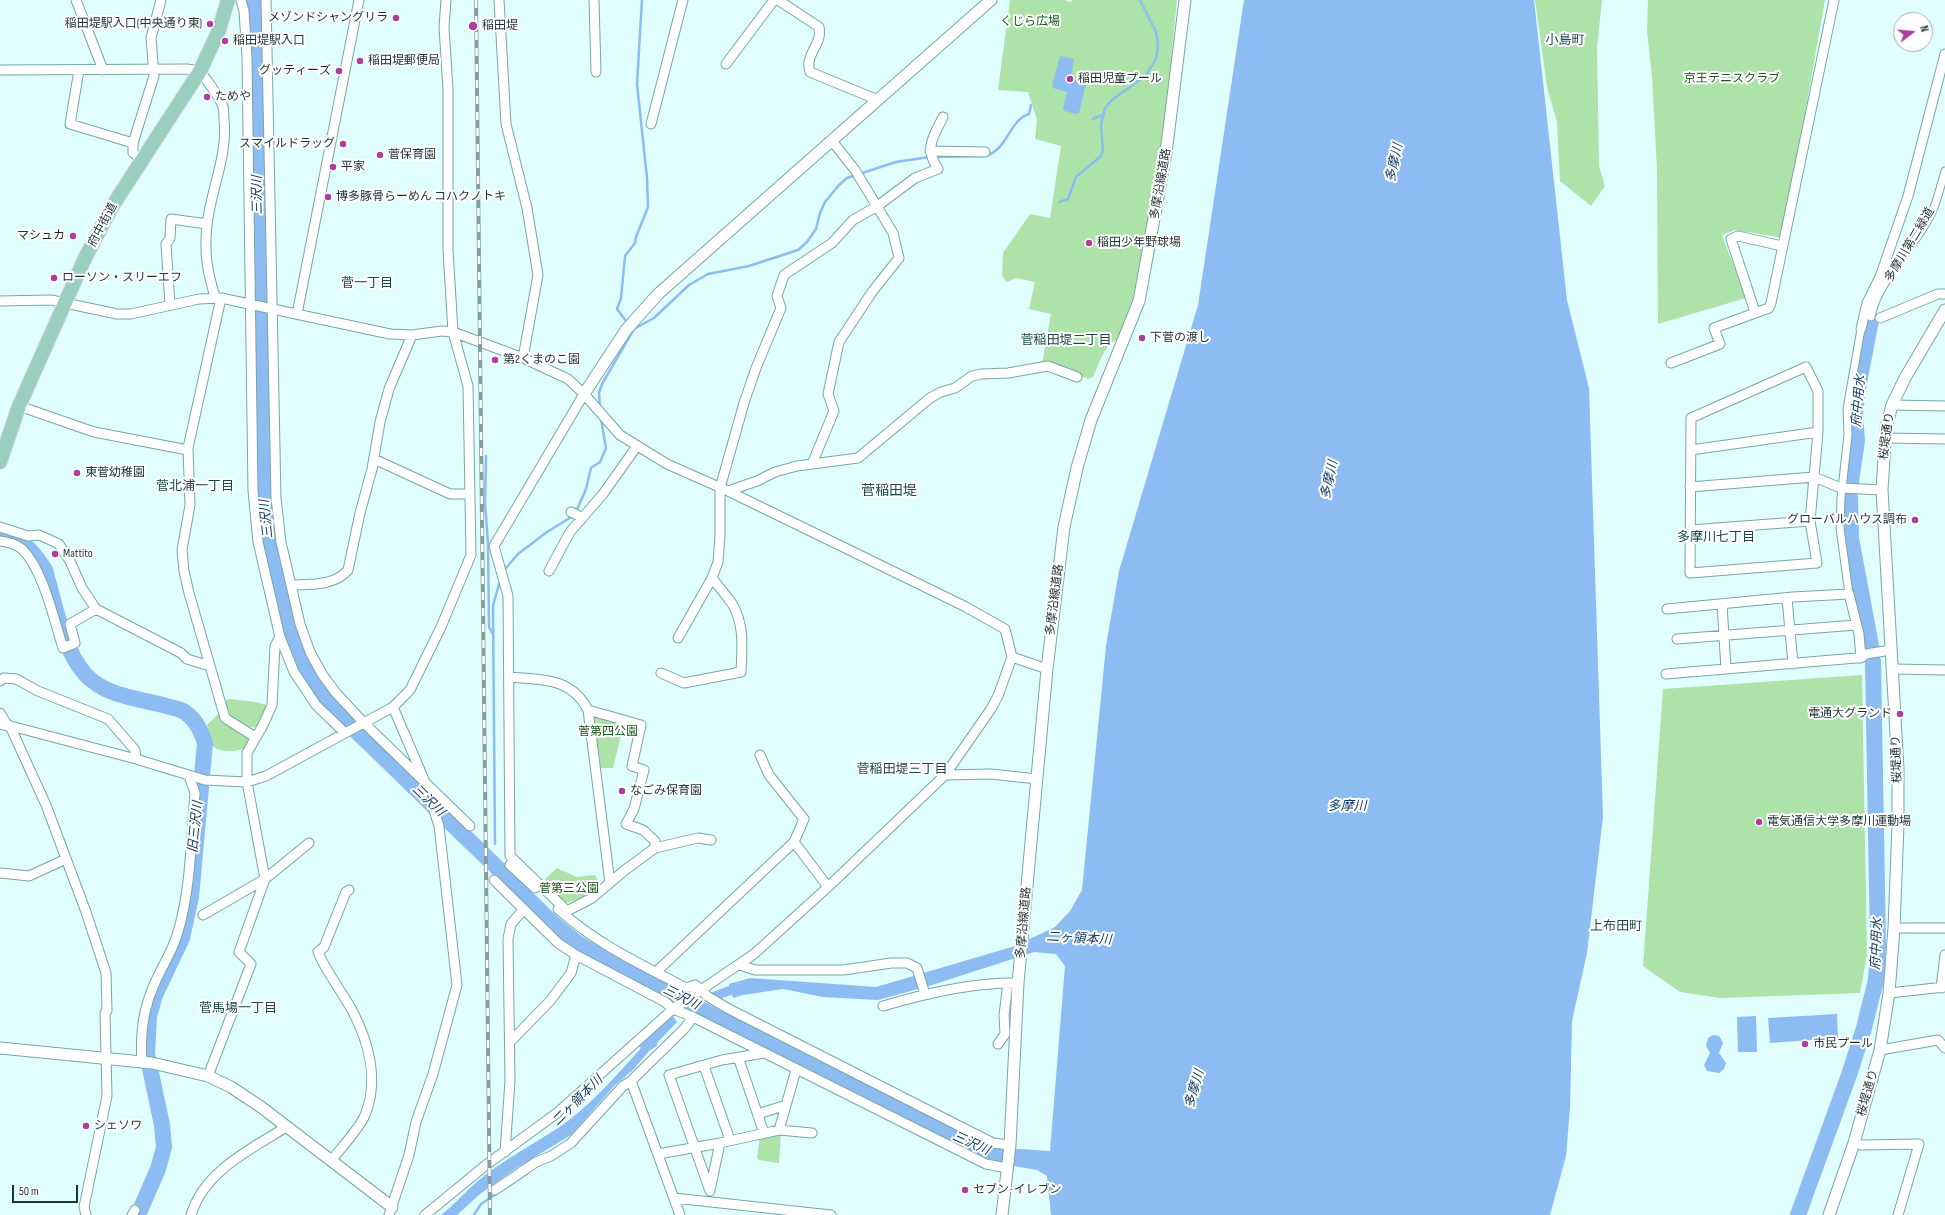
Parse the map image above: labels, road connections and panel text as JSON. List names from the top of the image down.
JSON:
{
  "streets": {
    "main road": ["府中街道"],
    "street": ["多摩沿線道路", "多摩川第二緑道", "桜堤通り"]
  },
  "districts": [
    "小島町",
    "菅一丁目",
    "菅稲田堤二丁目",
    "菅北浦一丁目",
    "菅稲田堤",
    "多摩川七丁目",
    "菅稲田堤三丁目",
    "上布田町",
    "菅馬場一丁目"
  ],
  "water": [
    "多摩川",
    "三沢川",
    "府中用水",
    "旧三沢川",
    "二ヶ領本川"
  ],
  "parks": [
    "くじら広場",
    "京王テニスクラブ",
    "菅第四公園",
    "菅第三公園"
  ],
  "places": [
    "メゾンドシャングリラ",
    "稲田堤駅入口(中央通り東)",
    "稲田堤",
    "稲田堤駅入口",
    "稲田堤郵便局",
    "グッティーズ",
    "稲田児童プール",
    "ためや",
    "スマイルドラッグ",
    "菅保育園",
    "平家",
    "博多豚骨らーめん コハクノトキ",
    "マシュカ",
    "稲田少年野球場",
    "ローソン・スリーエフ",
    "下菅の渡し",
    "第2くまのこ園",
    "東菅幼稚園",
    "グローバルハウス調布",
    "Mattito",
    "電通大グランド",
    "なごみ保育園",
    "電気通信大学多摩川運動場",
    "市民プール",
    "シェソワ",
    "セブン-イレブン"
  ],
  "scale_bar": "50 m",
  "north": "right"
}
